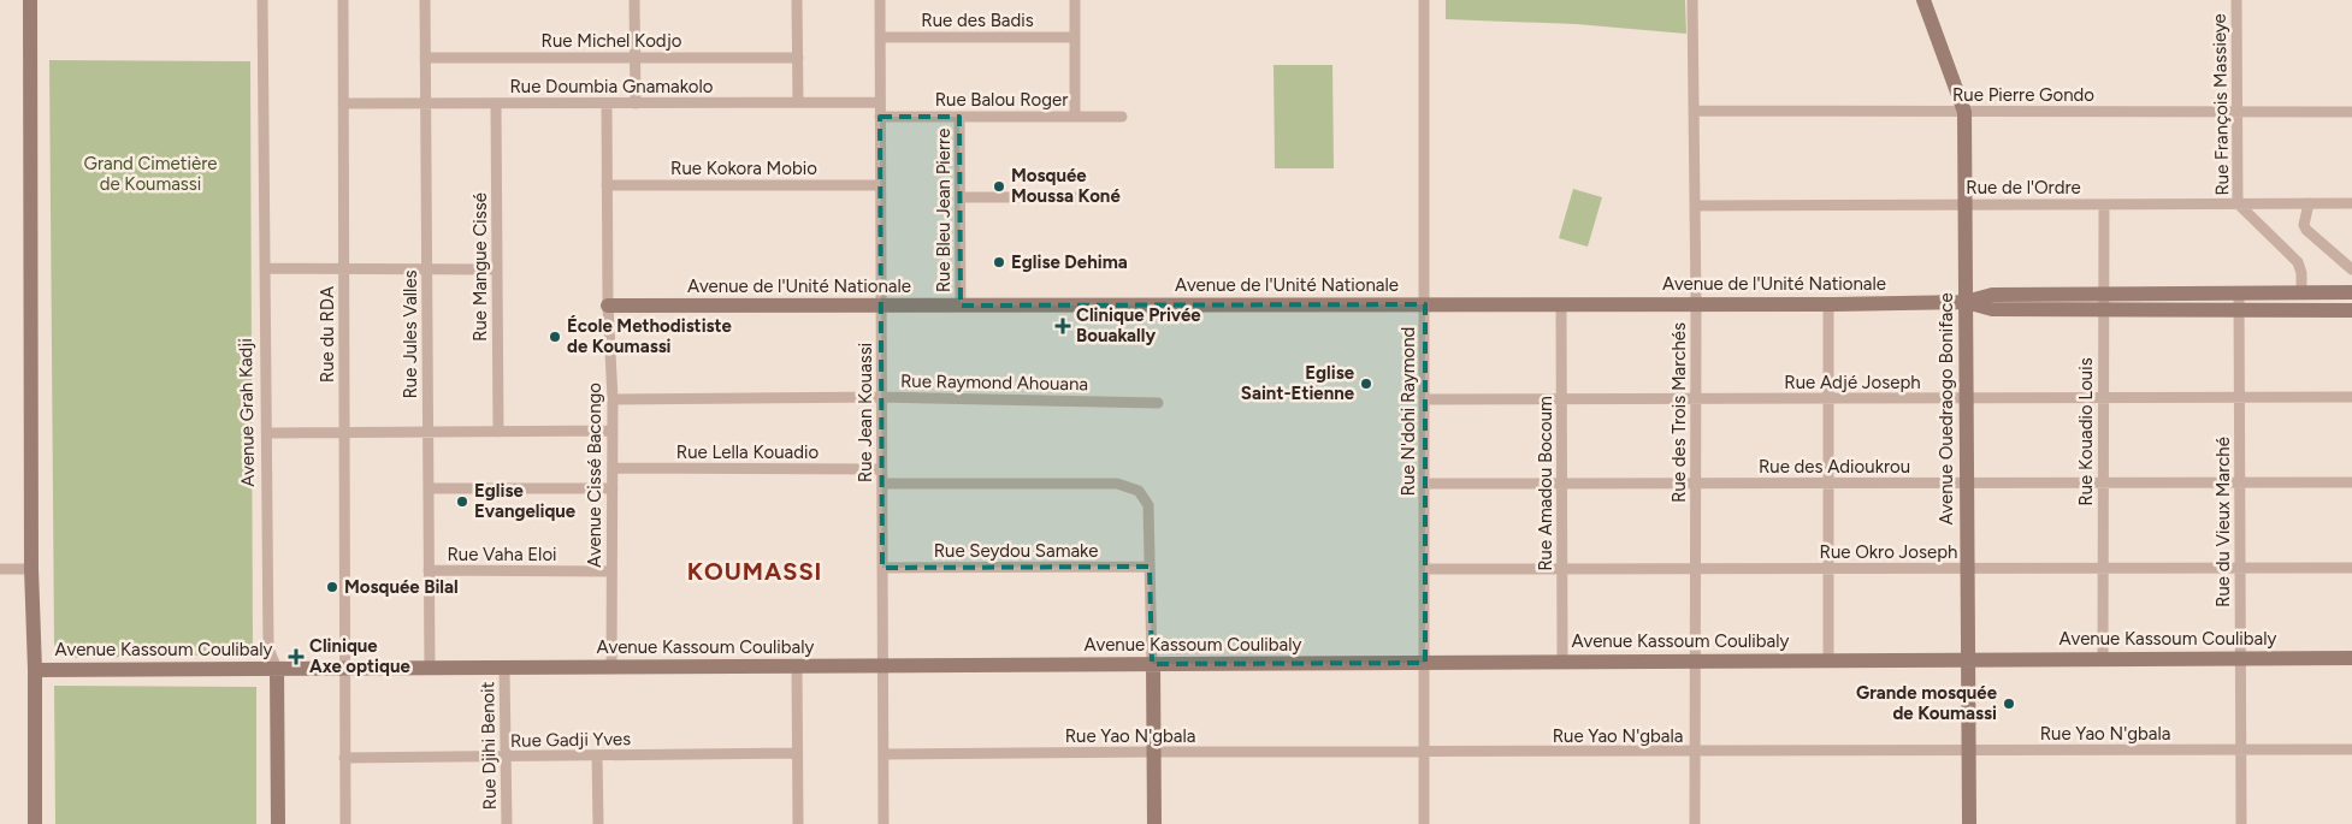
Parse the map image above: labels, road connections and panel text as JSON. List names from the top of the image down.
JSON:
{
  "streets": {
    "street": [
      "Rue des Badis",
      "Rue Michel Kodjo",
      "Rue Doumbia Gnamakolo",
      "Rue Pierre Gondo",
      "Rue Balou Roger",
      "Rue François Massieye",
      "Rue Kokora Mobio",
      "Rue de l'Ordre",
      "Rue Bleu Jean Pierre",
      "Rue Mangue Cissé",
      "Avenue de l'Unité Nationale",
      "Rue du RDA",
      "Rue Jules Valles",
      "Rue Raymond Ahouana",
      "Rue Adjé Joseph",
      "Avenue Ouedraogo Boniface",
      "Rue N'dohi Raymond",
      "Avenue Grah Kadji",
      "Rue Jean Kouassi",
      "Rue des Trois Marchés",
      "Rue Kouadio Louis",
      "Rue Lella Kouadio",
      "Rue des Adioukrou",
      "Avenue Cissé Bacongo",
      "Rue Amadou Bocoum",
      "Rue du Vieux Marché",
      "Rue Seydou Samake",
      "Rue Okro Joseph",
      "Rue Vaha Eloi",
      "Avenue Kassoum Coulibaly",
      "Rue Yao N'gbala",
      "Rue Gadji Yves",
      "Rue Djihi Benoit"
    ]
  },
  "crossings": [
    ["Rue des Badis", "Rue Jean Kouassi"],
    ["Rue Michel Kodjo", "Rue Jules Valles"],
    ["Rue Doumbia Gnamakolo", "Rue Mangue Cissé"],
    ["Rue Doumbia Gnamakolo", "Rue du RDA"],
    ["Rue Doumbia Gnamakolo", "Rue Jules Valles"],
    ["Rue Doumbia Gnamakolo", "Rue Jean Kouassi"],
    ["Rue Doumbia Gnamakolo", "Avenue Cissé Bacongo"],
    ["Rue Pierre Gondo", "Rue François Massieye"],
    ["Rue Pierre Gondo", "Avenue Ouedraogo Boniface"],
    ["Rue Pierre Gondo", "Rue des Trois Marchés"],
    ["Rue Balou Roger", "Rue Bleu Jean Pierre"],
    ["Rue Balou Roger", "Rue Jean Kouassi"],
    ["Rue François Massieye", "Rue de l'Ordre"],
    ["Rue François Massieye", "Avenue de l'Unité Nationale"],
    ["Rue Kokora Mobio", "Rue Jean Kouassi"],
    ["Rue Kokora Mobio", "Avenue Cissé Bacongo"],
    ["Rue de l'Ordre", "Avenue Ouedraogo Boniface"],
    ["Rue de l'Ordre", "Rue des Trois Marchés"],
    ["Rue de l'Ordre", "Rue Kouadio Louis"],
    ["Rue Bleu Jean Pierre", "Avenue de l'Unité Nationale"],
    ["Avenue de l'Unité Nationale", "Avenue Ouedraogo Boniface"],
    ["Avenue de l'Unité Nationale", "Rue N'dohi Raymond"],
    ["Avenue de l'Unité Nationale", "Rue Jean Kouassi"],
    ["Avenue de l'Unité Nationale", "Rue des Trois Marchés"],
    ["Avenue de l'Unité Nationale", "Rue Kouadio Louis"],
    ["Avenue de l'Unité Nationale", "Avenue Cissé Bacongo"],
    ["Avenue de l'Unité Nationale", "Rue Amadou Bocoum"],
    ["Avenue de l'Unité Nationale", "Rue du Vieux Marché"],
    ["Rue du RDA", "Avenue Kassoum Coulibaly"],
    ["Rue du RDA", "Rue Gadji Yves"],
    ["Rue Jules Valles", "Rue Vaha Eloi"],
    ["Rue Jules Valles", "Avenue Kassoum Coulibaly"],
    ["Rue Raymond Ahouana", "Rue Jean Kouassi"],
    ["Rue Raymond Ahouana", "Avenue Cissé Bacongo"],
    ["Rue Adjé Joseph", "Avenue Ouedraogo Boniface"],
    ["Rue Adjé Joseph", "Rue N'dohi Raymond"],
    ["Rue Adjé Joseph", "Rue des Trois Marchés"],
    ["Rue Adjé Joseph", "Rue Kouadio Louis"],
    ["Rue Adjé Joseph", "Rue Amadou Bocoum"],
    ["Rue Adjé Joseph", "Rue du Vieux Marché"],
    ["Avenue Ouedraogo Boniface", "Rue des Adioukrou"],
    ["Avenue Ouedraogo Boniface", "Rue Okro Joseph"],
    ["Avenue Ouedraogo Boniface", "Avenue Kassoum Coulibaly"],
    ["Avenue Ouedraogo Boniface", "Rue Yao N'gbala"],
    ["Rue N'dohi Raymond", "Rue des Adioukrou"],
    ["Rue N'dohi Raymond", "Rue Okro Joseph"],
    ["Rue N'dohi Raymond", "Avenue Kassoum Coulibaly"],
    ["Rue N'dohi Raymond", "Rue Yao N'gbala"],
    ["Avenue Grah Kadji", "Avenue Kassoum Coulibaly"],
    ["Rue Jean Kouassi", "Rue Lella Kouadio"],
    ["Rue Jean Kouassi", "Rue Seydou Samake"],
    ["Rue Jean Kouassi", "Avenue Kassoum Coulibaly"],
    ["Rue Jean Kouassi", "Rue Yao N'gbala"],
    ["Rue des Trois Marchés", "Rue des Adioukrou"],
    ["Rue des Trois Marchés", "Rue Okro Joseph"],
    ["Rue des Trois Marchés", "Avenue Kassoum Coulibaly"],
    ["Rue des Trois Marchés", "Rue Yao N'gbala"],
    ["Rue Kouadio Louis", "Rue des Adioukrou"],
    ["Rue Kouadio Louis", "Rue Okro Joseph"],
    ["Rue Kouadio Louis", "Avenue Kassoum Coulibaly"],
    ["Rue Lella Kouadio", "Avenue Cissé Bacongo"],
    ["Rue des Adioukrou", "Rue Amadou Bocoum"],
    ["Rue des Adioukrou", "Rue du Vieux Marché"],
    ["Avenue Cissé Bacongo", "Rue Vaha Eloi"],
    ["Avenue Cissé Bacongo", "Avenue Kassoum Coulibaly"],
    ["Rue Amadou Bocoum", "Rue Okro Joseph"],
    ["Rue Amadou Bocoum", "Avenue Kassoum Coulibaly"],
    ["Rue du Vieux Marché", "Rue Okro Joseph"],
    ["Rue du Vieux Marché", "Avenue Kassoum Coulibaly"],
    ["Rue du Vieux Marché", "Rue Yao N'gbala"],
    ["Avenue Kassoum Coulibaly", "Rue Djihi Benoit"],
    ["Rue Gadji Yves", "Rue Djihi Benoit"]
  ],
  "districts": ["KOUMASSI"],
  "parks": ["Grand Cimetière de Koumassi"],
  "places": {
    "other": [
      "Mosquée Moussa Koné",
      "Eglise Dehima",
      "École Methodististe de Koumassi",
      "Eglise Saint-Etienne",
      "Eglise Evangelique",
      "Mosquée Bilal",
      "Grande mosquée de Koumassi"
    ],
    "health": ["Clinique Privée Bouakally", "Clinique Axe optique"]
  }
}
